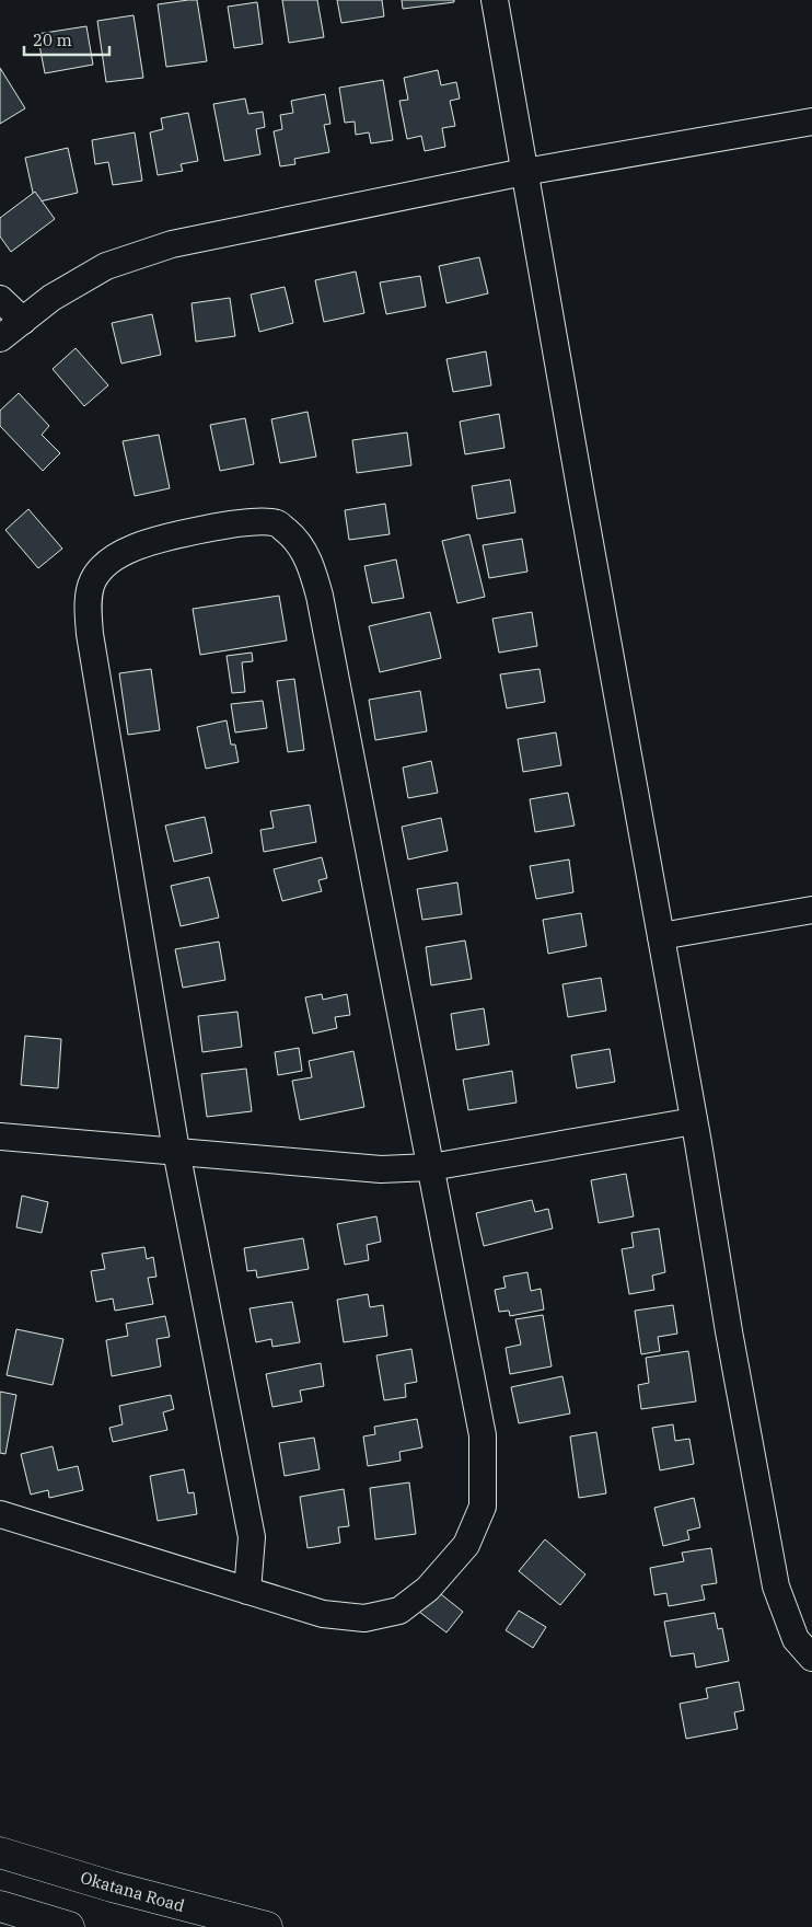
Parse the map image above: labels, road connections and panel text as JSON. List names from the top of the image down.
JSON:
{
  "streets": {
    "main road": ["Okatana Road"]
  },
  "scale_bar": "20 m"
}
